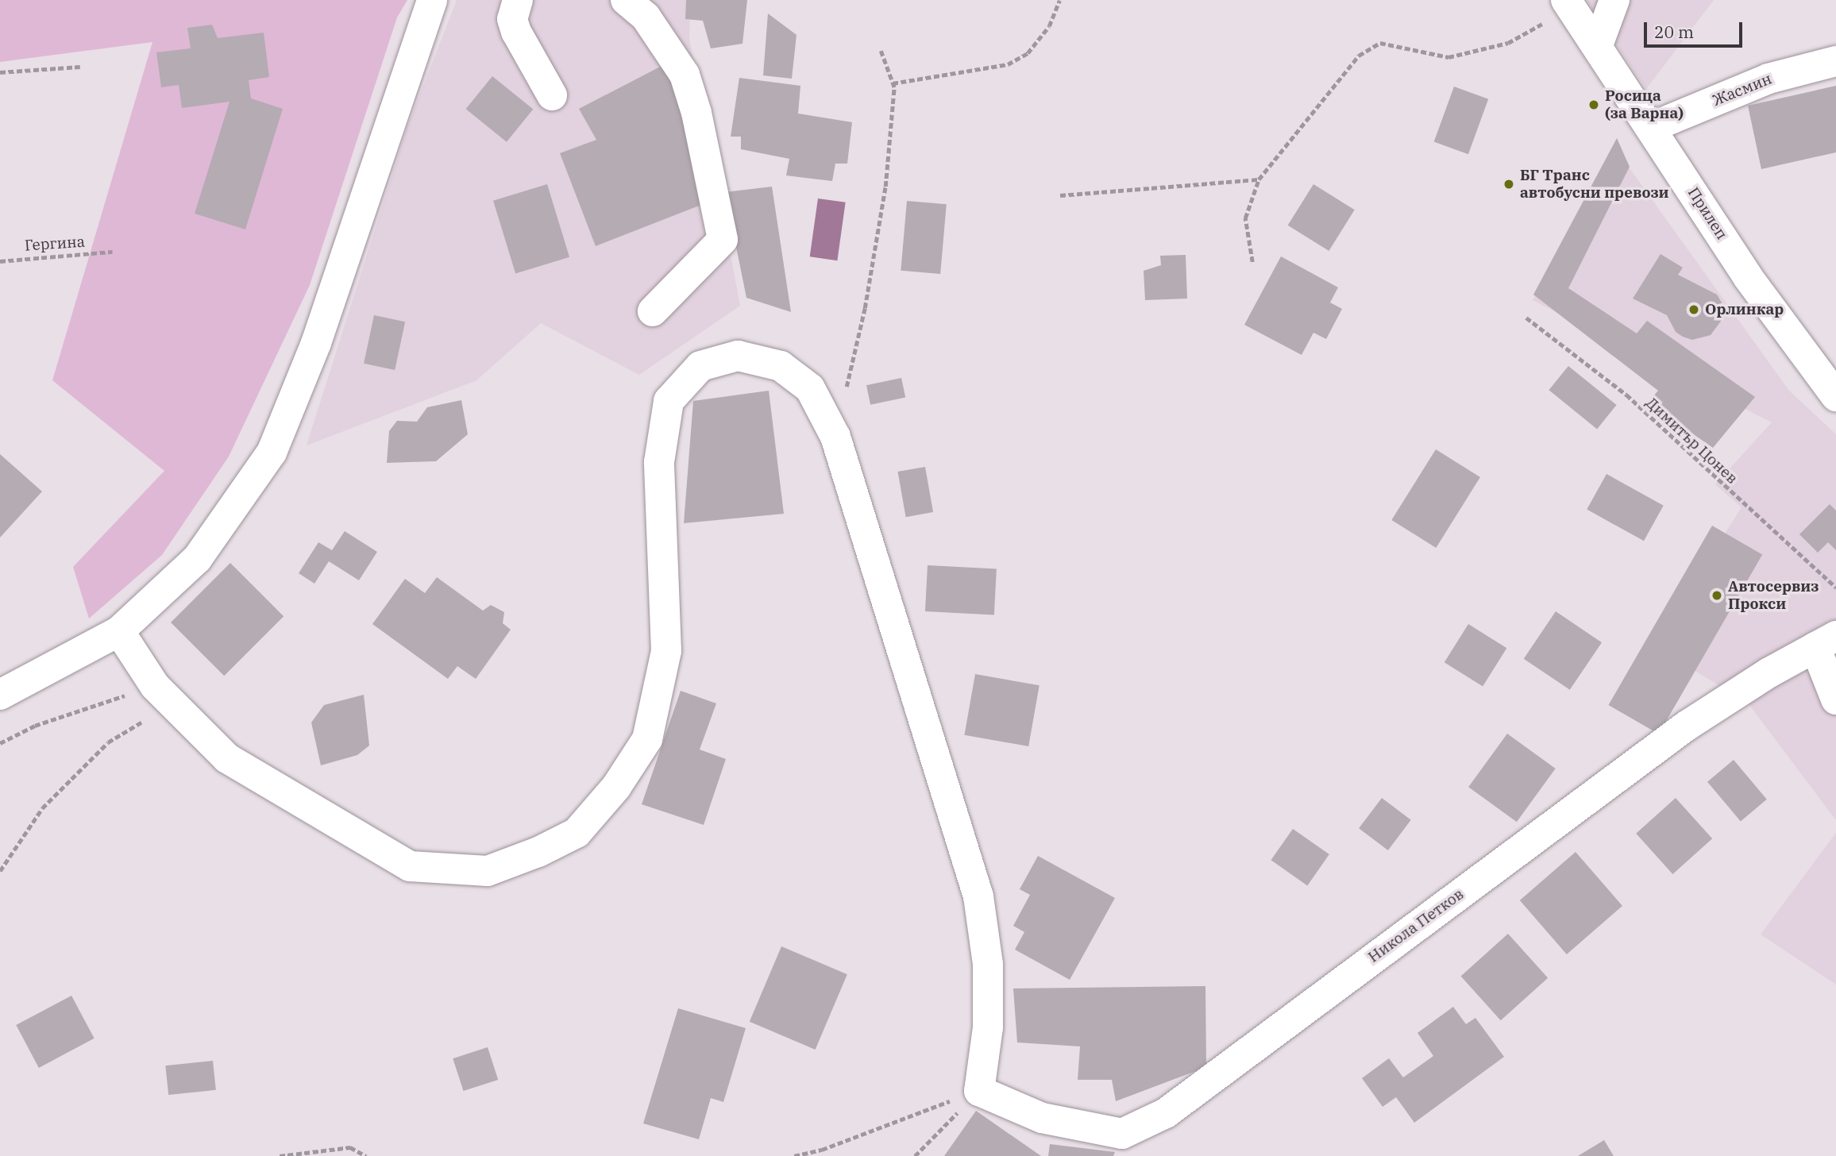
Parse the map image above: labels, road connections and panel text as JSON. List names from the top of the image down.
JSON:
{
  "streets": {
    "street": ["Жасмин", "Прилеп", "Никола Петков"],
    "path": ["Гергина", "Димитър Цонев"]
  },
  "crossings": [
    ["Жасмин", "Прилеп"]
  ],
  "places": [
    "Росица (за Варна)",
    "БГ Транс автобусни превози",
    "Орлинкар",
    "Автосервиз Прокси"
  ],
  "scale_bar": "20 m"
}
